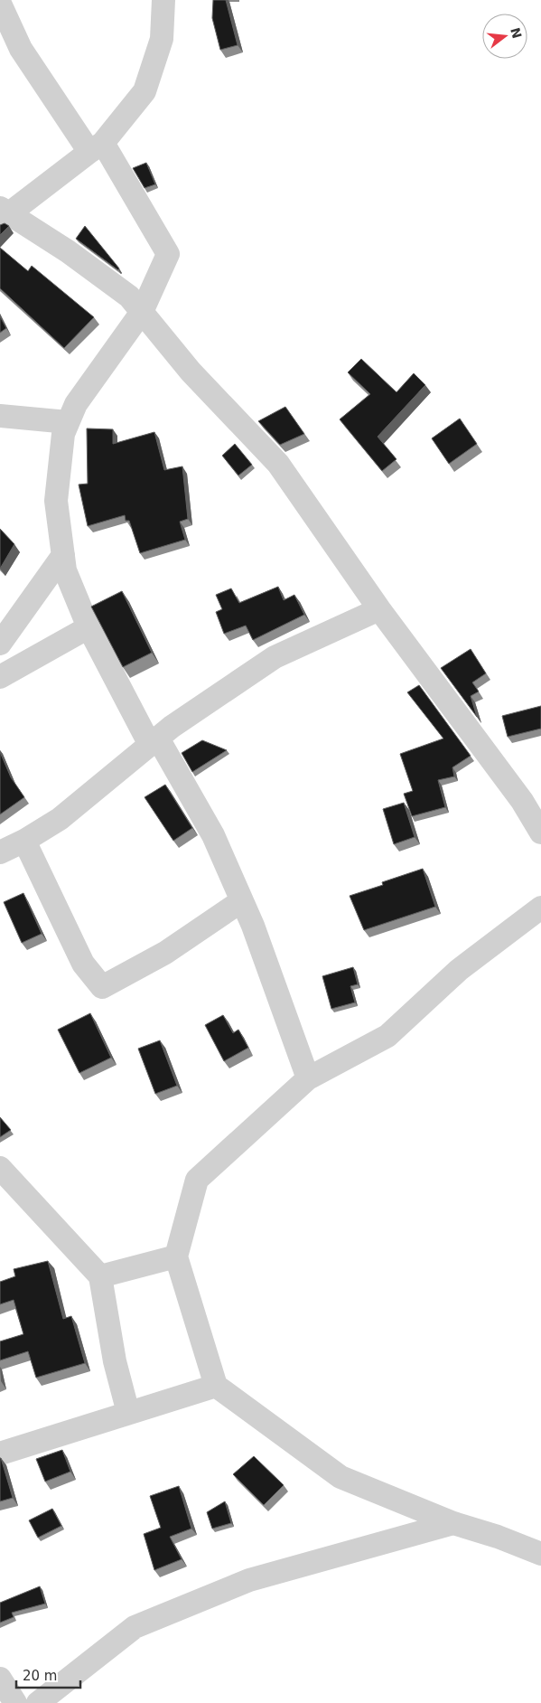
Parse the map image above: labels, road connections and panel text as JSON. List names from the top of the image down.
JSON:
{
  "scale_bar": "20 m",
  "north": "right"
}
